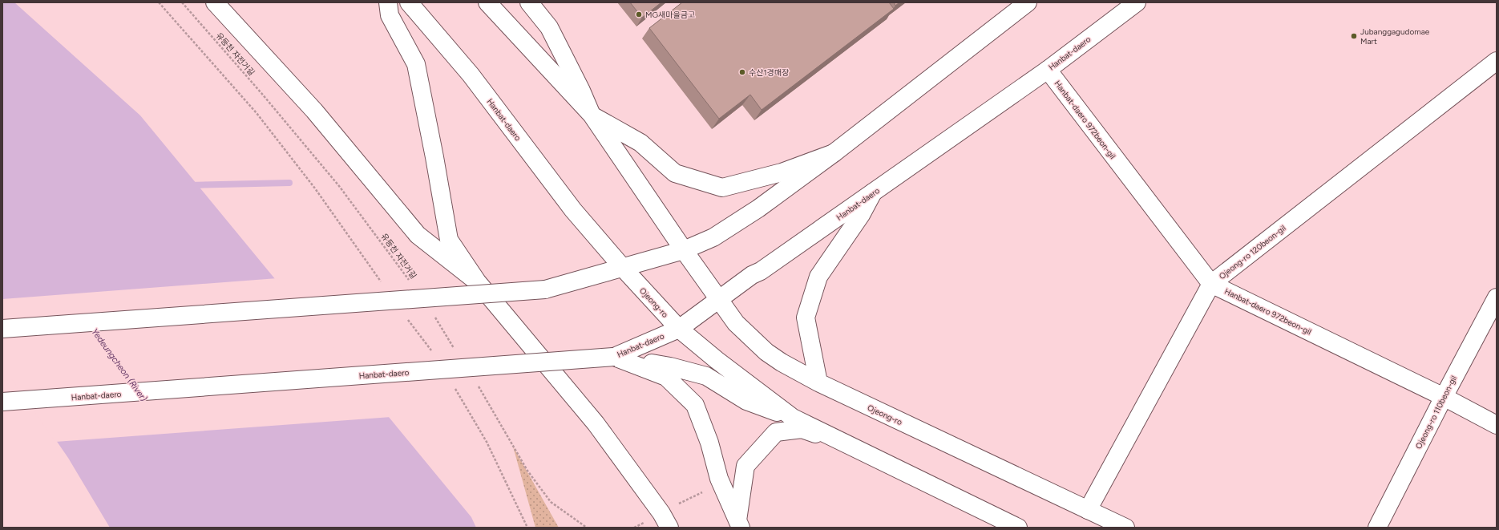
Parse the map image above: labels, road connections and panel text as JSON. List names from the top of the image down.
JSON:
{
  "streets": {
    "main road": [
      "Hanbat-daero",
      "Hanbat-daero 972beon-gil",
      "Ojeong-ro 120beon-gil",
      "Ojeong-ro",
      "Ojeong-ro 110beon-gil"
    ],
    "path": ["유등천 자전거길"]
  },
  "crossings": [
    ["Hanbat-daero", "Hanbat-daero 972beon-gil"],
    ["Hanbat-daero", "Ojeong-ro"],
    ["Hanbat-daero 972beon-gil", "Ojeong-ro 120beon-gil"],
    ["Hanbat-daero 972beon-gil", "Ojeong-ro 110beon-gil"],
    ["Ojeong-ro 120beon-gil", "Ojeong-ro"]
  ],
  "water": ["Yedeungcheon (River)"],
  "places": ["MG새마을금고", "Jubanggagudomae Mart", "수산1경매장"]
}
